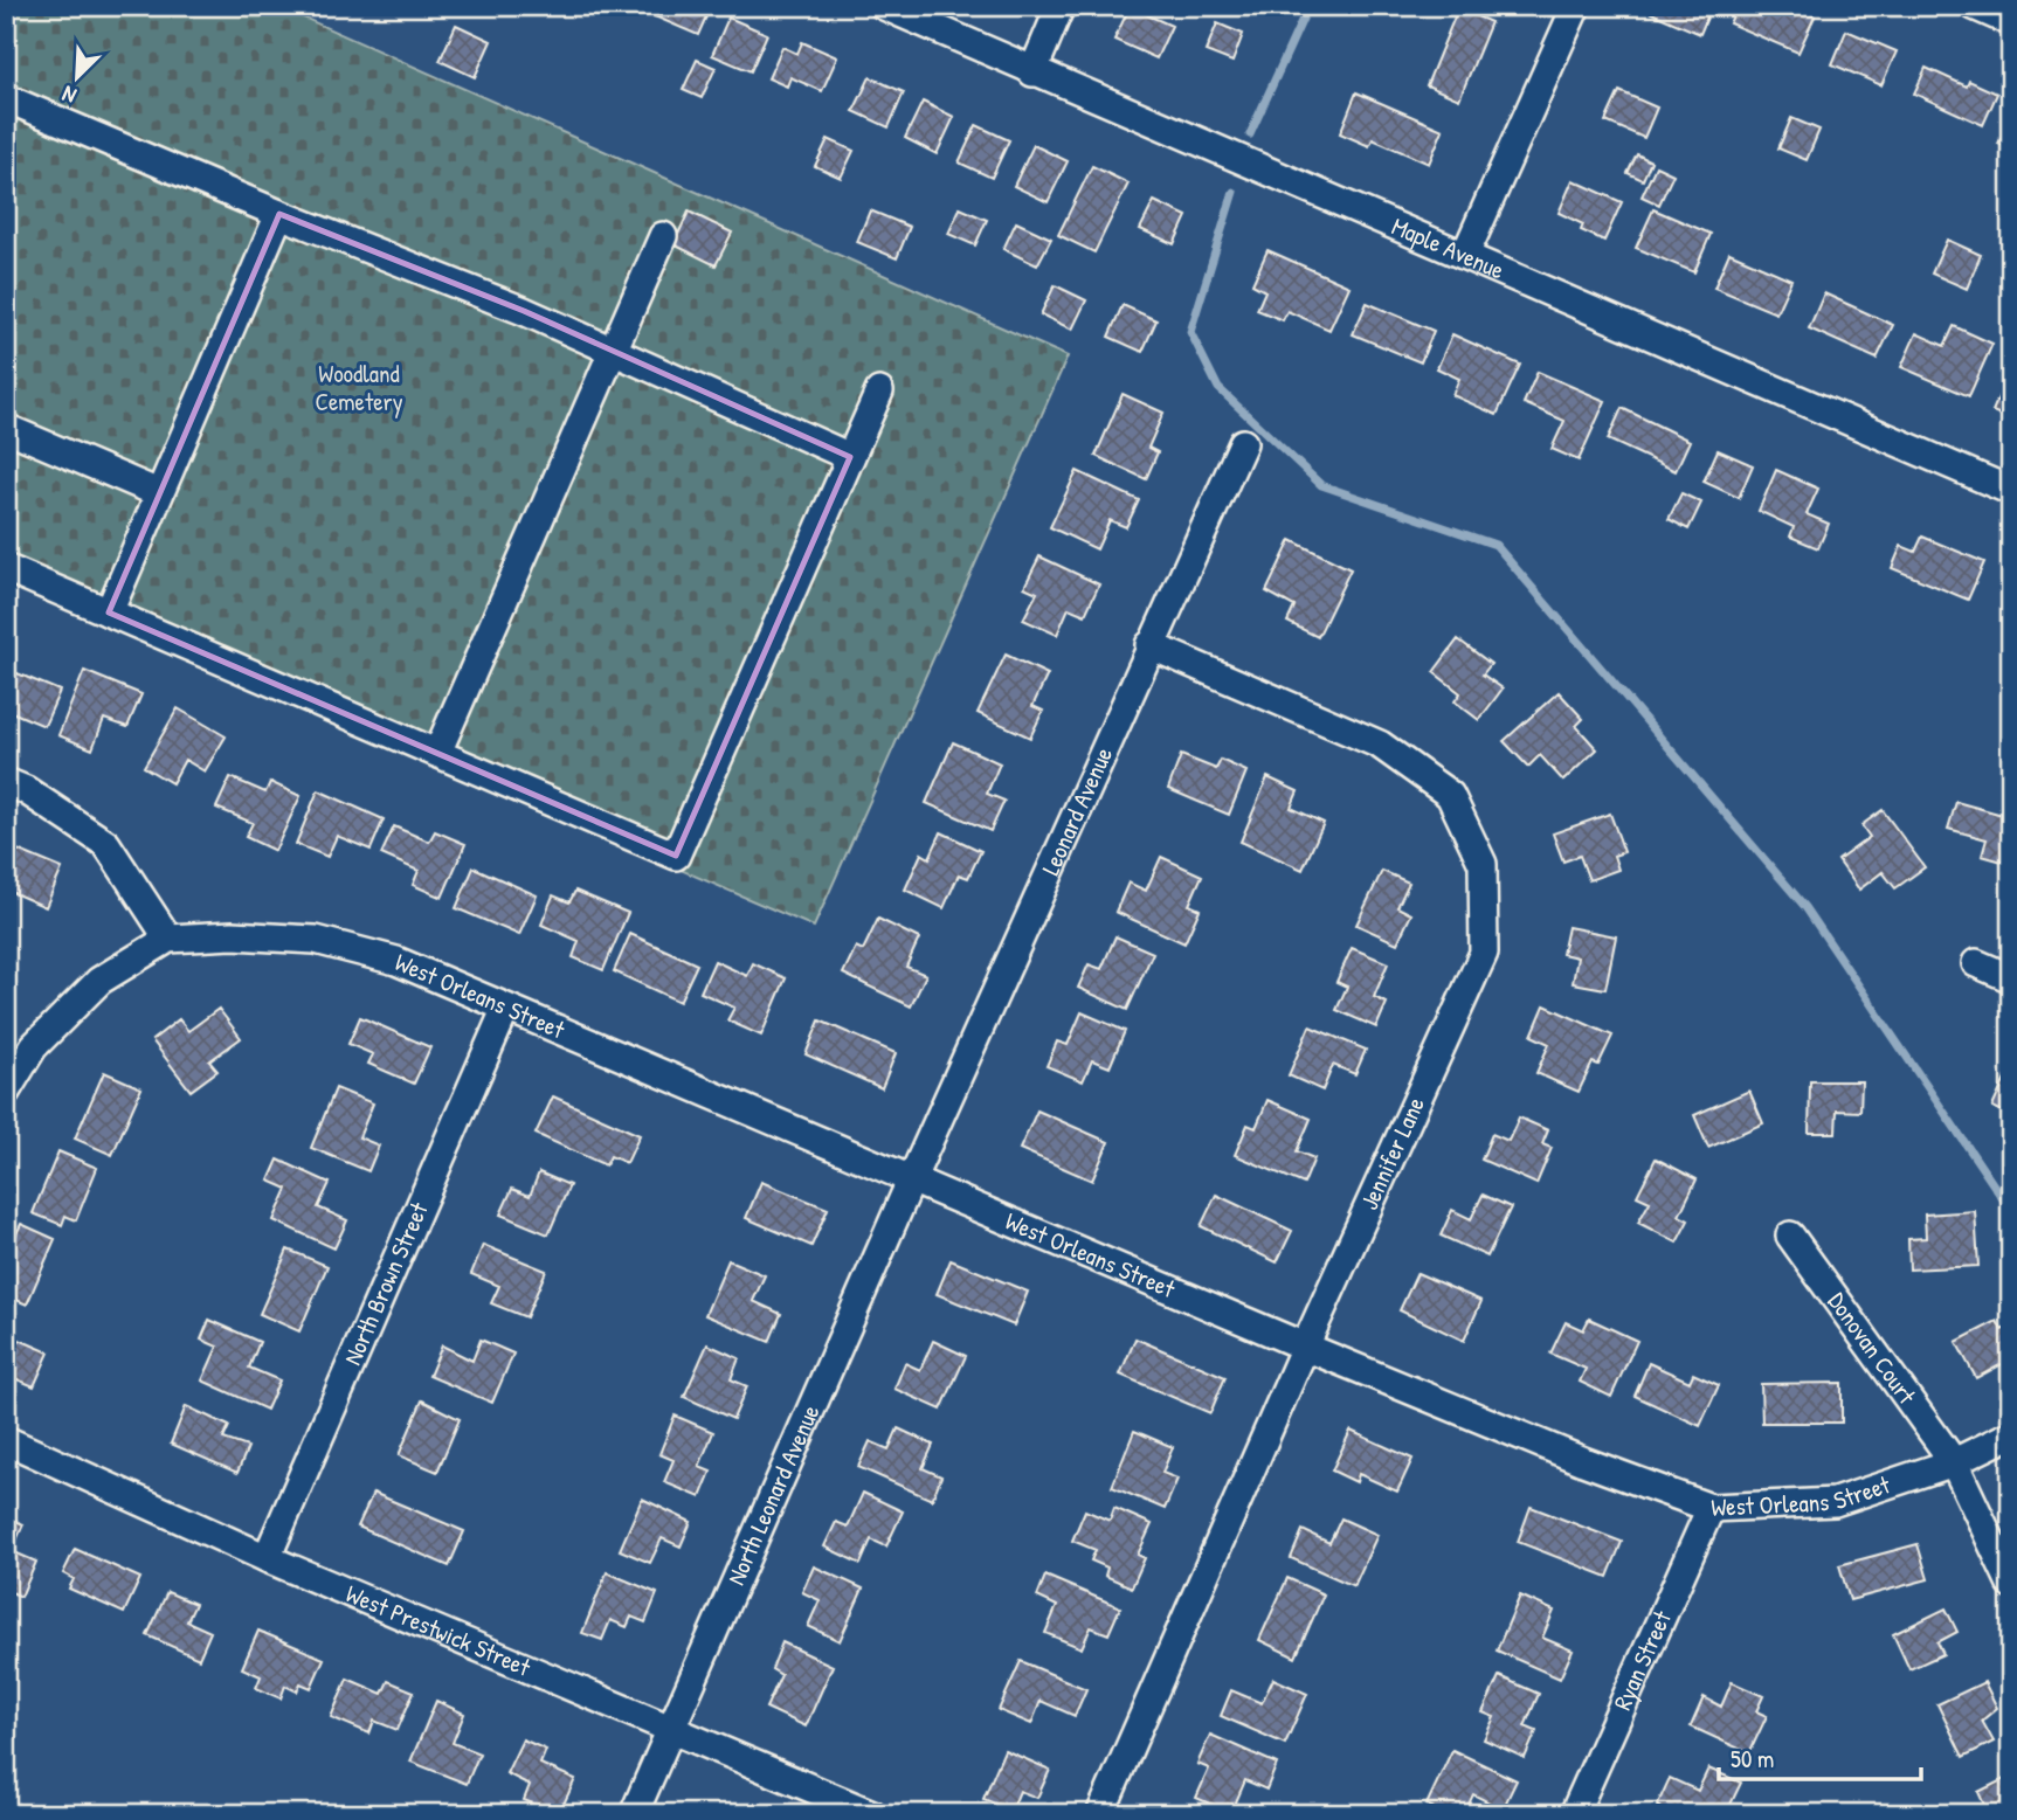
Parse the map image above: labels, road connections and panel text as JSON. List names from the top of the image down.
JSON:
{
  "streets": {
    "street": [
      "Maple Avenue",
      "Leonard Avenue",
      "West Orleans Street",
      "Jennifer Lane",
      "North Brown Street",
      "Donovan Court",
      "North Leonard Avenue",
      "West Prestwick Street",
      "Ryan Street"
    ]
  },
  "crossings": [
    ["Leonard Avenue", "West Orleans Street"],
    ["Leonard Avenue", "Jennifer Lane"],
    ["Leonard Avenue", "North Leonard Avenue"],
    ["West Orleans Street", "Jennifer Lane"],
    ["West Orleans Street", "North Brown Street"],
    ["West Orleans Street", "Donovan Court"],
    ["West Orleans Street", "North Leonard Avenue"],
    ["West Orleans Street", "Ryan Street"],
    ["North Brown Street", "West Prestwick Street"],
    ["North Leonard Avenue", "West Prestwick Street"]
  ],
  "parks": ["Woodland Cemetery"],
  "scale_bar": "50 m",
  "north": "bottom left"
}
